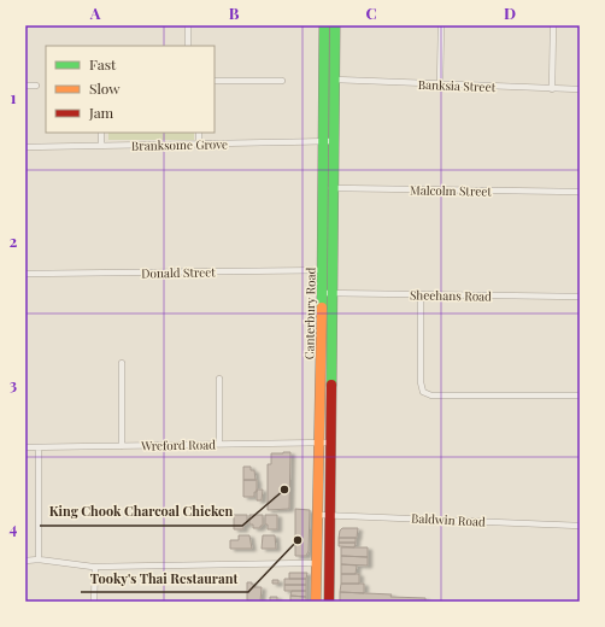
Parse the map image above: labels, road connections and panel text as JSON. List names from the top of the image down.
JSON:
{
  "streets": {
    "main road": ["Canterbury Road"],
    "street": [
      "Banksia Street",
      "Branksome Grove",
      "Malcolm Street",
      "Donald Street",
      "Sheehans Road",
      "Wreford Road",
      "Baldwin Road"
    ]
  },
  "crossings": [
    ["Banksia Street", "Canterbury Road"],
    ["Branksome Grove", "Canterbury Road"],
    ["Malcolm Street", "Canterbury Road"],
    ["Donald Street", "Canterbury Road"],
    ["Sheehans Road", "Canterbury Road"],
    ["Canterbury Road", "Wreford Road"],
    ["Canterbury Road", "Baldwin Road"]
  ],
  "places": ["King Chook Charcoal Chicken", "Tooky's Thai Restaurant"],
  "legend": ["Fast", "Slow", "Jam"],
  "grid": {
    "columns": [
      "A",
      "B",
      "C",
      "D"
    ],
    "rows": [
      "1",
      "2",
      "3",
      "4"
    ]
  }
}
